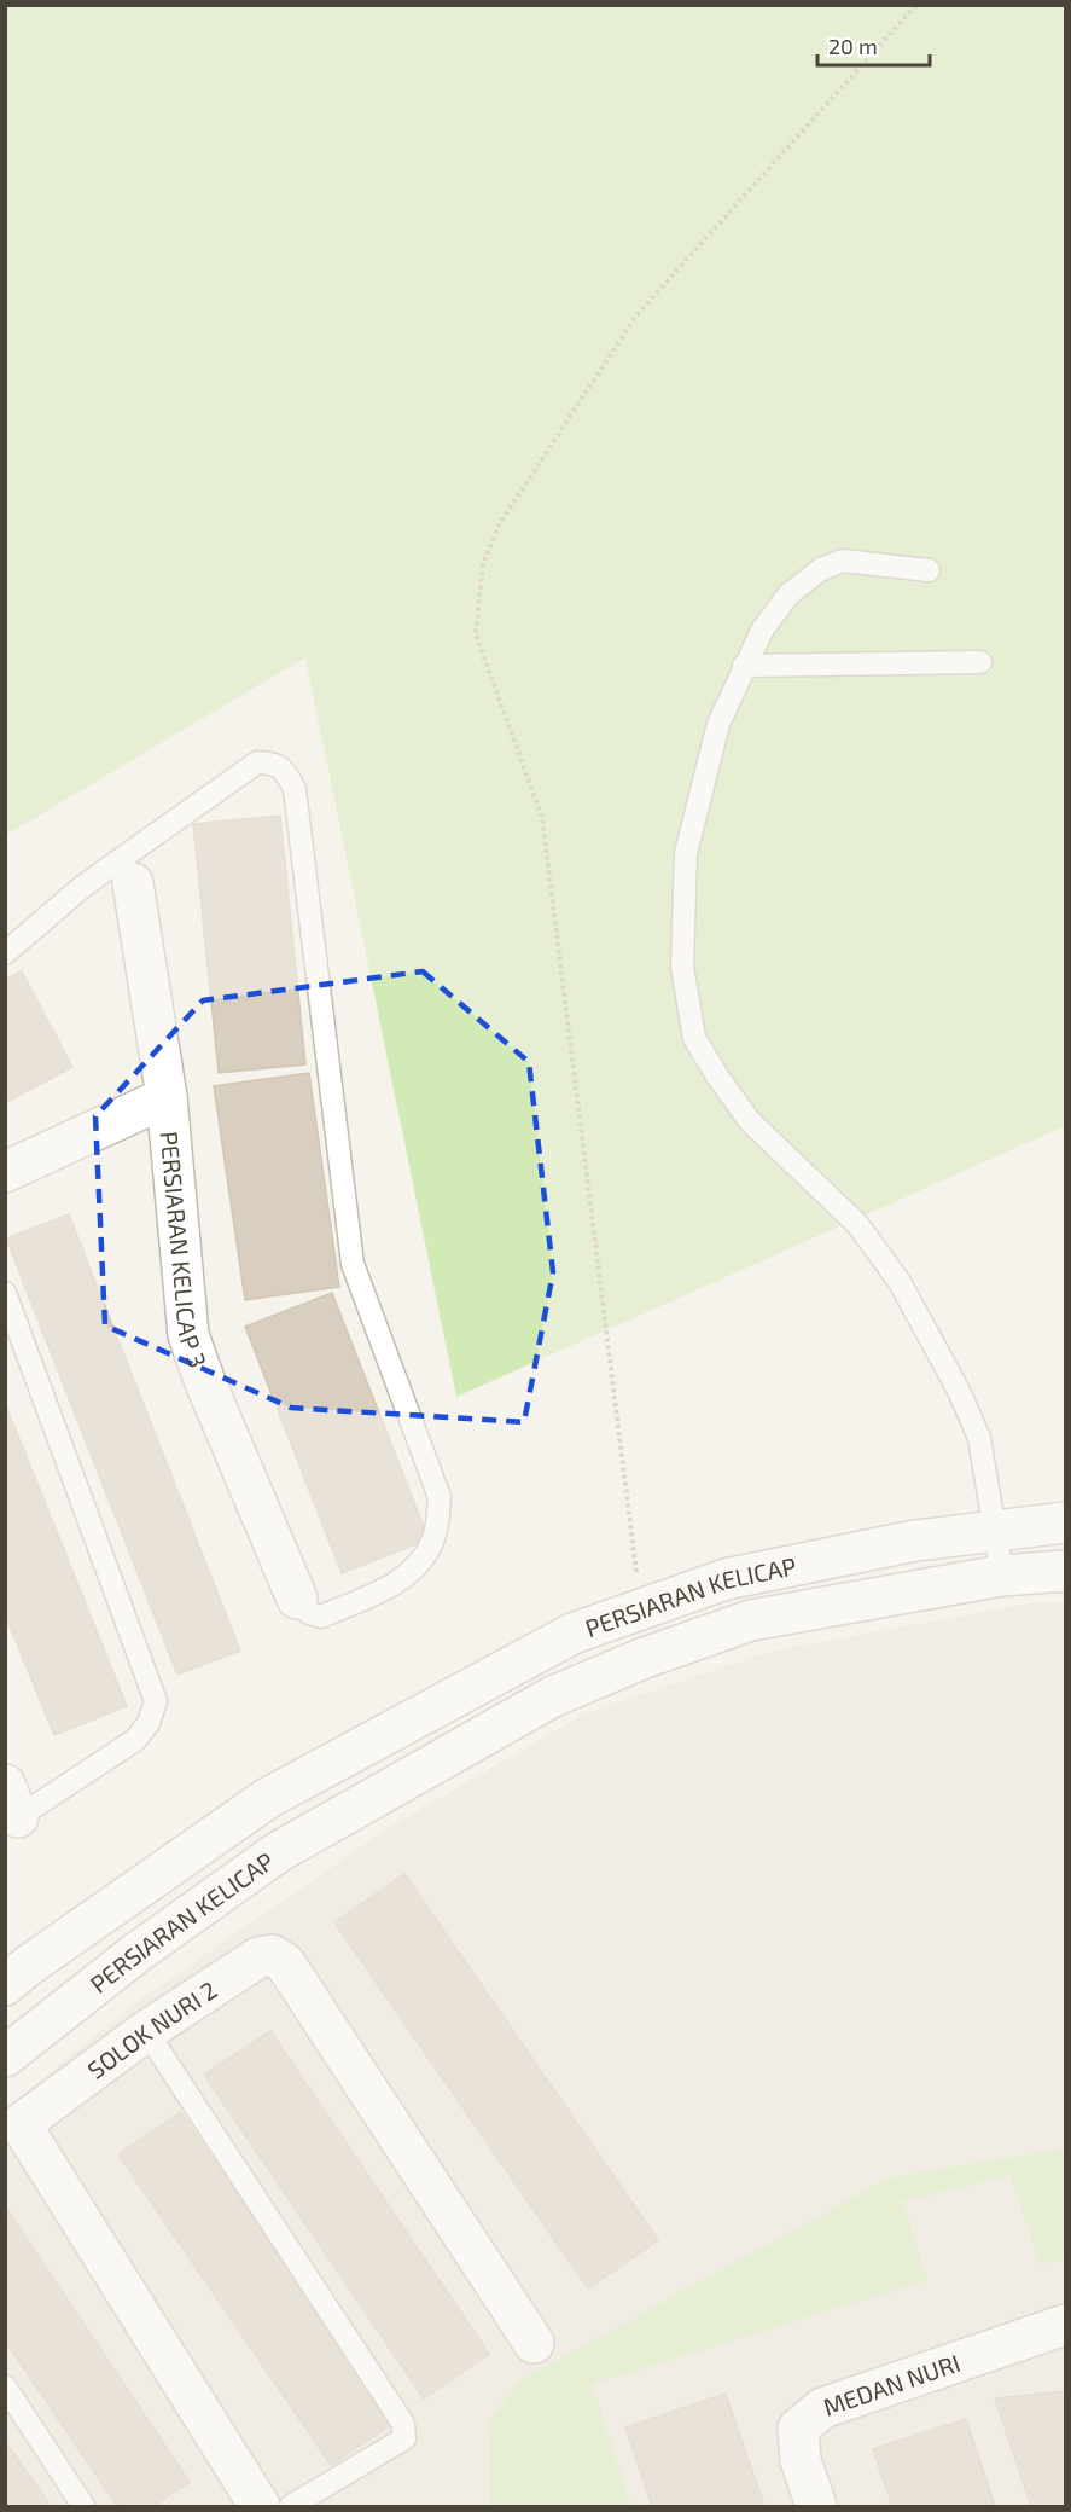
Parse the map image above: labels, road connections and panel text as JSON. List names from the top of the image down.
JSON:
{
  "streets": {
    "street": [
      "PERSIARAN KELICAP 3",
      "PERSIARAN KELICAP",
      "SOLOK NURI 2",
      "MEDAN NURI"
    ]
  },
  "scale_bar": "20 m"
}
